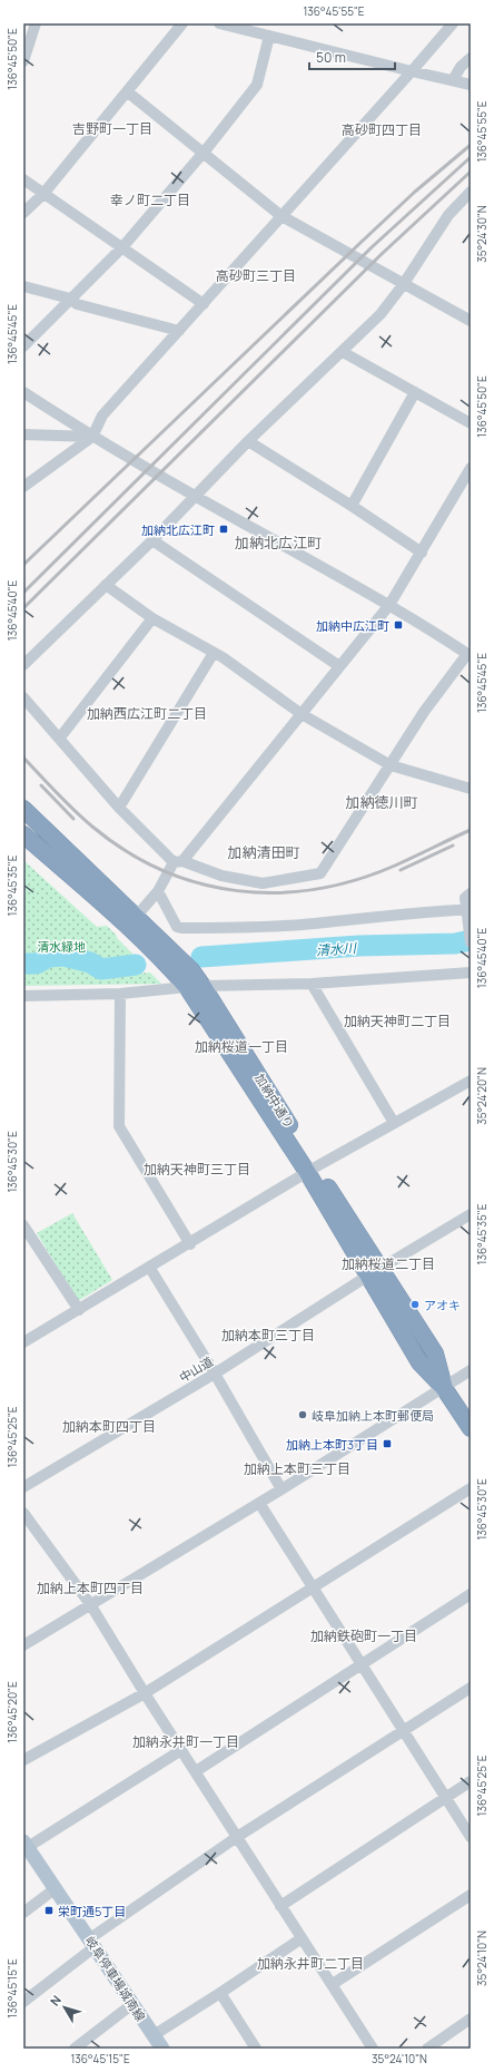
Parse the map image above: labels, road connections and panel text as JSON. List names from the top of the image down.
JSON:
{
  "streets": {
    "highway": ["加納中通り"],
    "main road": ["岐阜停車場城南線"],
    "street": ["中山道"]
  },
  "crossings": [
    ["加納中通り", "中山道"]
  ],
  "districts": [
    "吉野町一丁目",
    "高砂町四丁目",
    "幸ノ町二丁目",
    "高砂町三丁目",
    "加納北広江町",
    "加納西広江町二丁目",
    "加納徳川町",
    "加納清田町",
    "加納天神町二丁目",
    "加納桜道一丁目",
    "加納天神町三丁目",
    "加納桜道二丁目",
    "加納本町三丁目",
    "加納本町四丁目",
    "加納上本町三丁目",
    "加納上本町四丁目",
    "加納鉄砲町一丁目",
    "加納永井町一丁目",
    "加納永井町二丁目"
  ],
  "water": ["清水川"],
  "parks": ["清水緑地"],
  "places": {
    "transit": [
      "加納北広江町",
      "加納中広江町",
      "加納上本町3丁目",
      "栄町通5丁目"
    ],
    "other": ["アオキ", "岐阜加納上本町郵便局"]
  },
  "scale_bar": "50 m",
  "north": "top left",
  "coordinates": [
    "136°45'55\"E",
    "136°45'50\"E",
    "35°24'30\"N",
    "136°45'45\"E",
    "136°45'40\"E",
    "136°45'35\"E",
    "35°24'20\"N",
    "136°45'30\"E",
    "136°45'25\"E",
    "136°45'20\"E",
    "35°24'10\"N",
    "136°45'15\"E"
  ]
}
